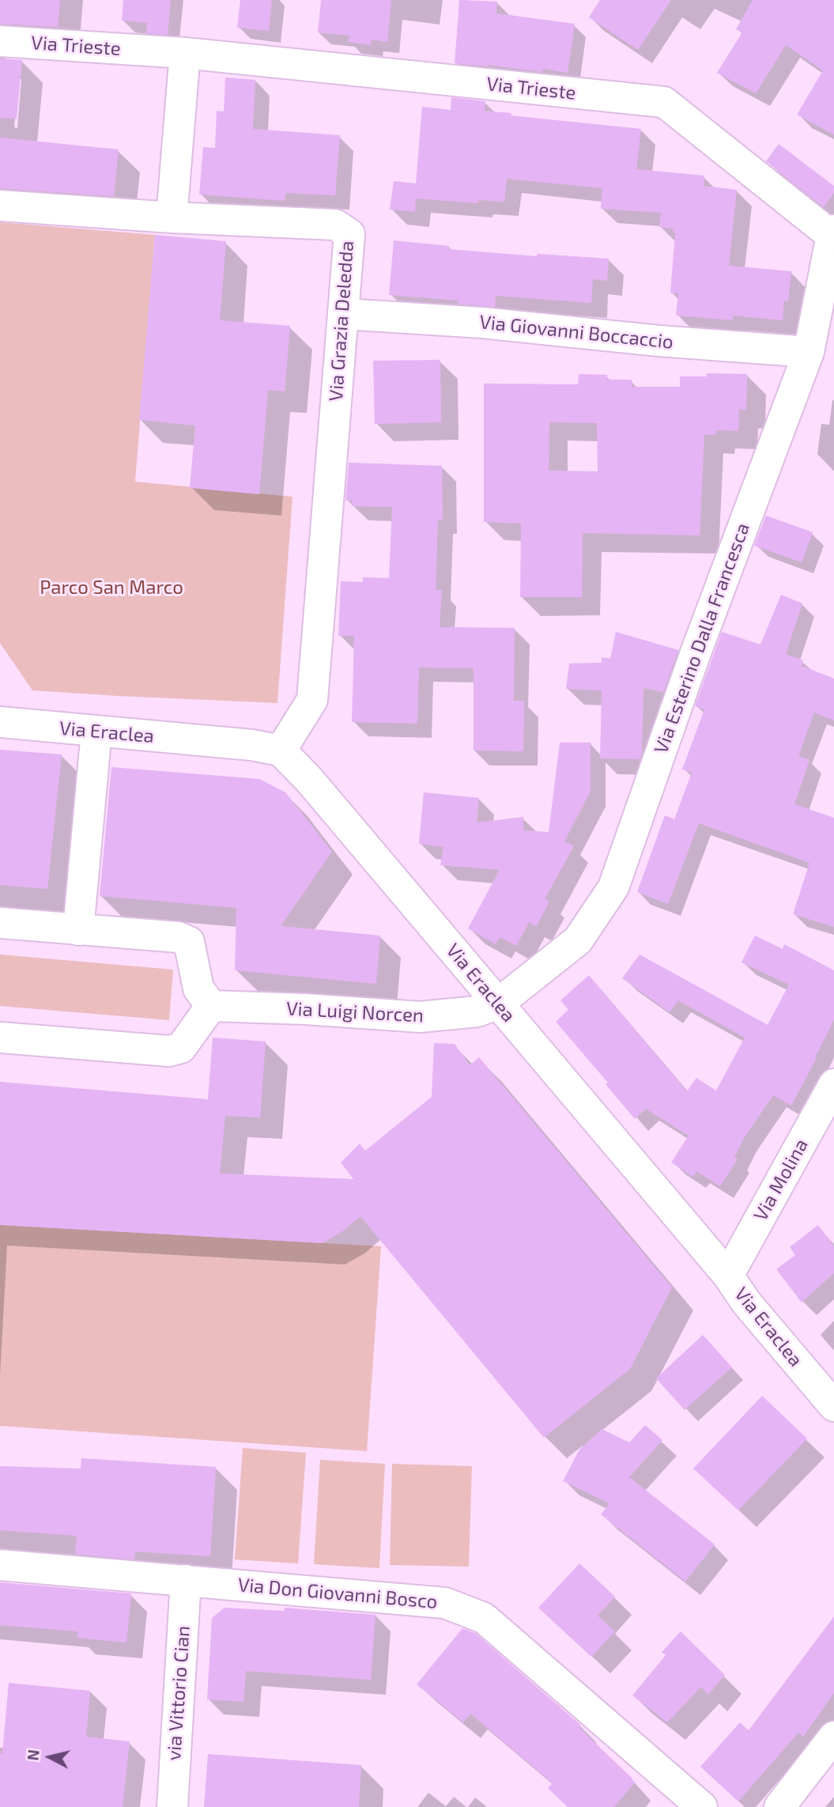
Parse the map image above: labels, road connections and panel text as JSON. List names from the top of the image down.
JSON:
{
  "streets": {
    "street": [
      "Via Trieste",
      "Via Grazia Deledda",
      "Via Giovanni Boccaccio",
      "Via Esterino Dalla Francesca",
      "Via Eraclea",
      "Via Luigi Norcen",
      "Via Molina",
      "Via Don Giovanni Bosco",
      "via Vittorio Cian"
    ]
  },
  "crossings": [
    ["Via Trieste", "Via Esterino Dalla Francesca"],
    ["Via Grazia Deledda", "Via Giovanni Boccaccio"],
    ["Via Grazia Deledda", "Via Eraclea"],
    ["Via Giovanni Boccaccio", "Via Esterino Dalla Francesca"],
    ["Via Esterino Dalla Francesca", "Via Eraclea"],
    ["Via Esterino Dalla Francesca", "Via Luigi Norcen"],
    ["Via Eraclea", "Via Luigi Norcen"],
    ["Via Eraclea", "Via Molina"],
    ["Via Don Giovanni Bosco", "via Vittorio Cian"]
  ],
  "parks": ["Parco San Marco"],
  "north": "left"
}
